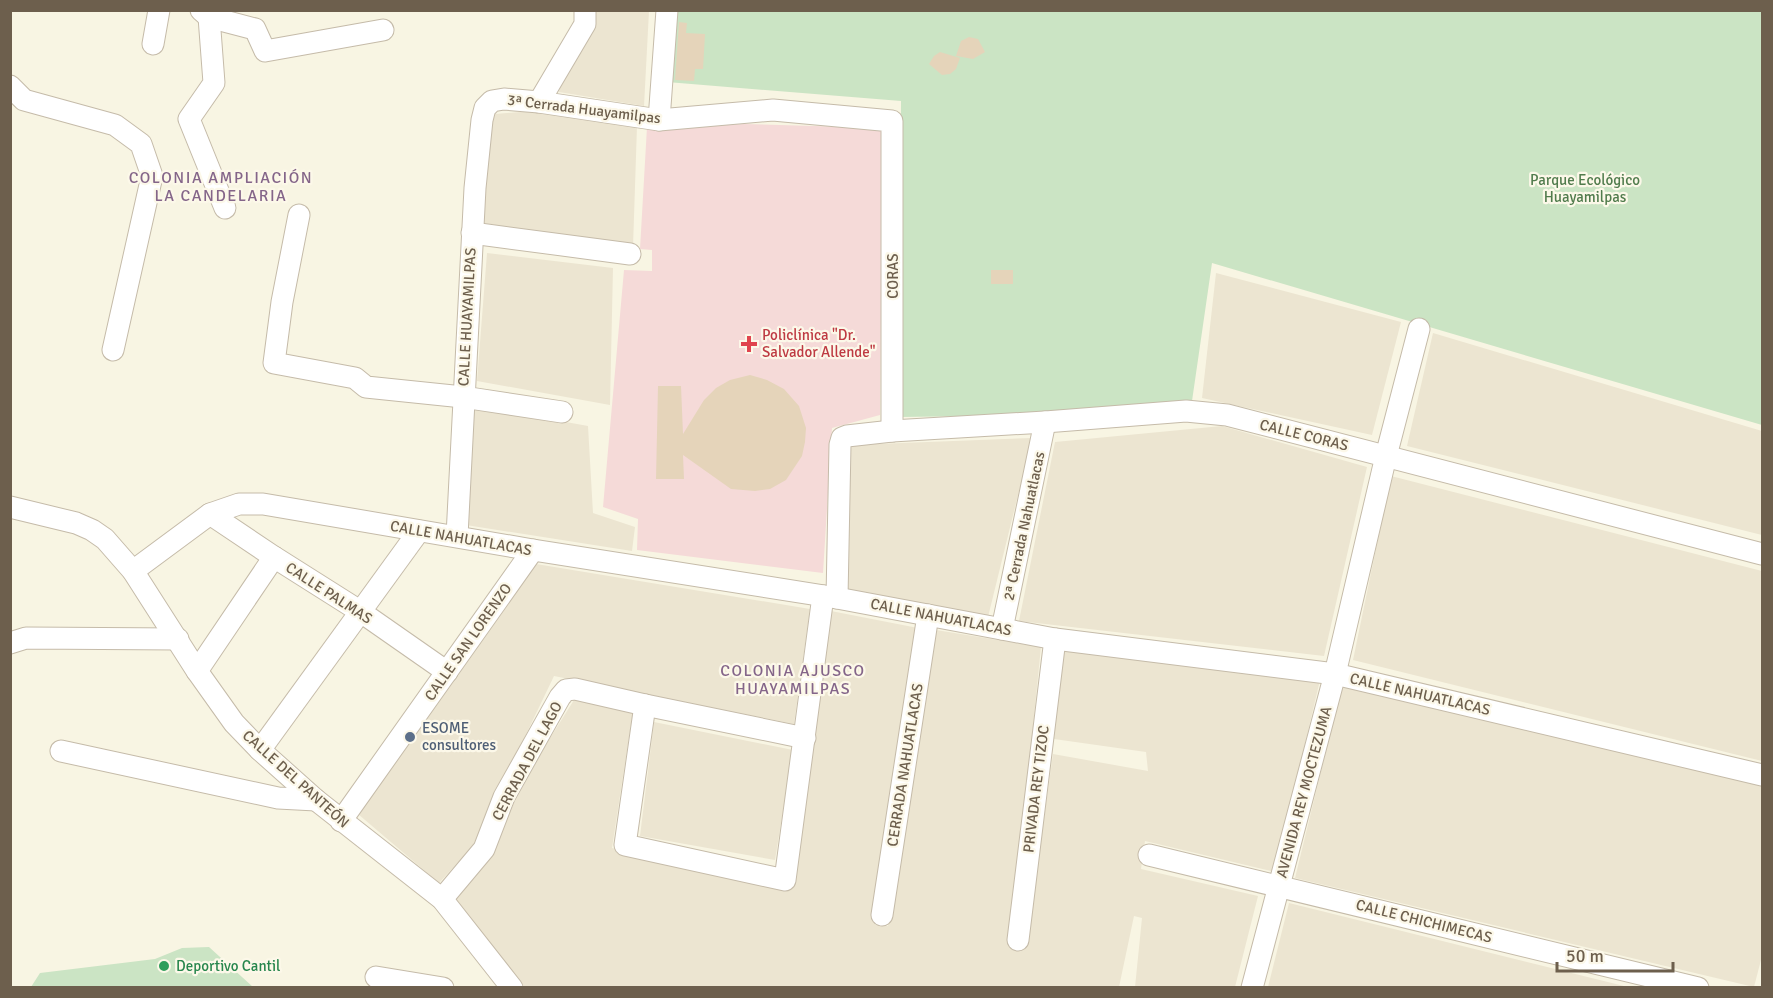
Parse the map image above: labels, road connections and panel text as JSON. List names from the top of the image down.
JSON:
{
  "streets": {
    "street": [
      "3ª Cerrada Huayamilpas",
      "CORAS",
      "CALLE HUAYAMILPAS",
      "CALLE CORAS",
      "2ª Cerrada Nahuatlacas",
      "CALLE NAHUATLACAS",
      "CALLE PALMAS",
      "CALLE SAN LORENZO",
      "CERRADA DEL LAGO",
      "CERRADA NAHUATLACAS",
      "CALLE DEL PANTEÓN",
      "PRIVADA REY TIZOC",
      "AVENIDA REY MOCTEZUMA",
      "CALLE CHICHIMECAS"
    ]
  },
  "crossings": [
    ["3ª Cerrada Huayamilpas", "CORAS"],
    ["3ª Cerrada Huayamilpas", "CALLE HUAYAMILPAS"],
    ["CORAS", "CALLE CORAS"],
    ["CALLE HUAYAMILPAS", "CALLE NAHUATLACAS"],
    ["CALLE CORAS", "2ª Cerrada Nahuatlacas"],
    ["CALLE CORAS", "CALLE NAHUATLACAS"],
    ["CALLE CORAS", "AVENIDA REY MOCTEZUMA"],
    ["2ª Cerrada Nahuatlacas", "CALLE NAHUATLACAS"],
    ["CALLE NAHUATLACAS", "CALLE PALMAS"],
    ["CALLE NAHUATLACAS", "CALLE SAN LORENZO"],
    ["CALLE NAHUATLACAS", "CERRADA NAHUATLACAS"],
    ["CALLE NAHUATLACAS", "CALLE DEL PANTEÓN"],
    ["CALLE NAHUATLACAS", "PRIVADA REY TIZOC"],
    ["CALLE NAHUATLACAS", "AVENIDA REY MOCTEZUMA"],
    ["CALLE PALMAS", "CALLE SAN LORENZO"],
    ["CALLE SAN LORENZO", "CALLE DEL PANTEÓN"],
    ["CERRADA DEL LAGO", "CALLE DEL PANTEÓN"],
    ["AVENIDA REY MOCTEZUMA", "CALLE CHICHIMECAS"]
  ],
  "districts": ["COLONIA AMPLIACIÓN LA CANDELARIA", "COLONIA AJUSCO HUAYAMILPAS"],
  "parks": ["Parque Ecológico Huayamilpas"],
  "places": {
    "health": ["Policlínica \"Dr. Salvador Allende\""],
    "other": ["ESOME consultores", "Deportivo Cantil"]
  },
  "scale_bar": "50 m"
}
